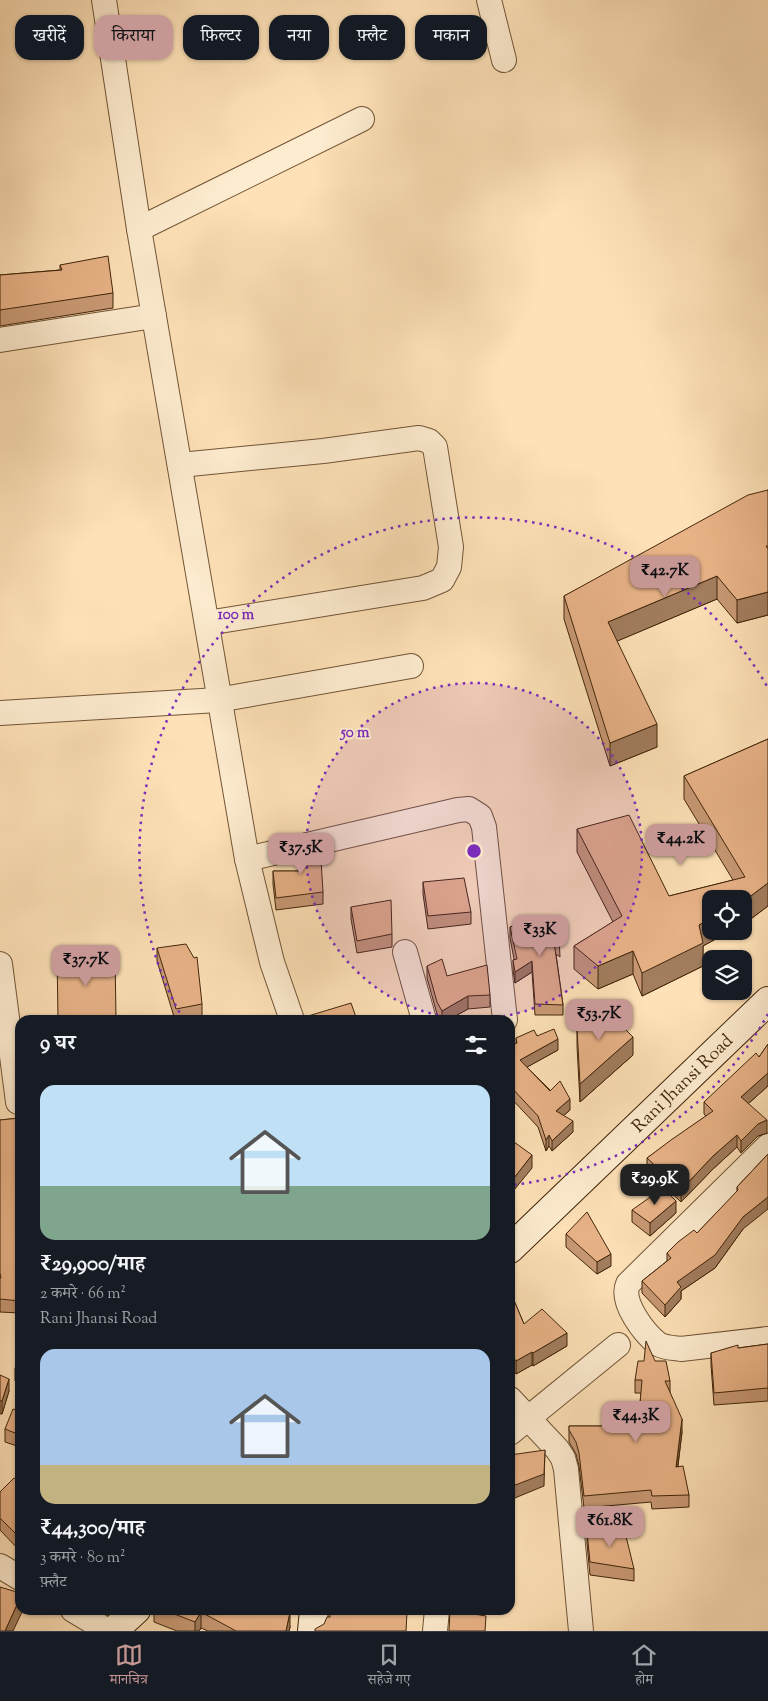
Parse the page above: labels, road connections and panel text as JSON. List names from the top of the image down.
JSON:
{
  "streets": {
    "street": ["Rani Jhansi Road"]
  },
  "page": {
    "chip": [
      "खरीदें",
      "किराया",
      "फ़िल्टर",
      "नया",
      "फ़्लैट",
      "मकान"
    ],
    "price": [
      "₹42.7K",
      "₹44.2K",
      "₹37.5K",
      "₹33K",
      "₹37.7K",
      "₹53.7K",
      "₹29.9K",
      "₹44.3K",
      "₹61.8K"
    ],
    "heading": "9 घर",
    "list": [
      {
        "name": "₹29,900/माह",
        "note": "2 कमरे · 66 m² · Rani Jhansi Road"
      },
      {
        "name": "₹44,300/माह",
        "note": "3 कमरे · 80 m² · फ़्लैट"
      }
    ],
    "tabs": ["मानचित्र", "सहेजे गए", "होम"]
  },
  "rings": ["100 m", "50 m"]
}
